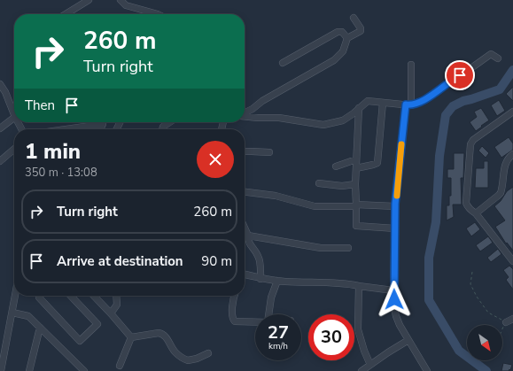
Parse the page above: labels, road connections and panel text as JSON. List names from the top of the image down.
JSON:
{
  "north": "bottom right",
  "page": {
    "turn": ["260 m", "Turn right"],
    "then": "Then",
    "heading": ["1 min", "350 m · 13:08"],
    "list": [
      {
        "name": "Turn right",
        "value": "260 m"
      },
      {
        "name": "Arrive at destination",
        "value": "90 m"
      }
    ],
    "speed": "27 km/h",
    "limit": "30"
  }
}
